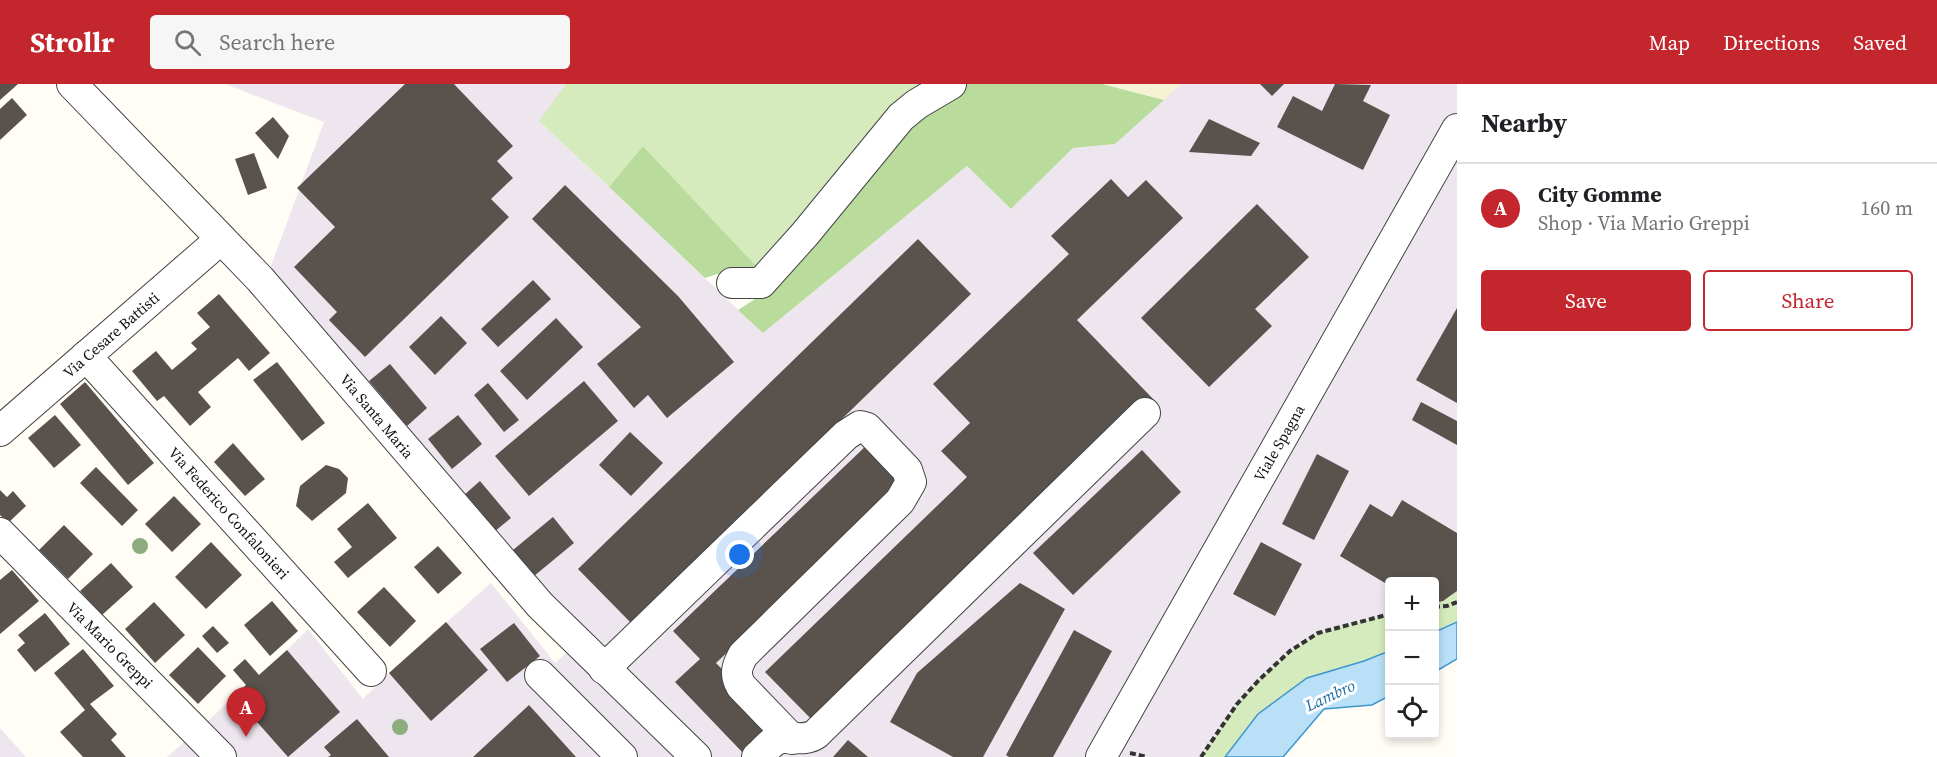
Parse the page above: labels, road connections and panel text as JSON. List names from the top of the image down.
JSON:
{
  "streets": {
    "street": [
      "Via Cesare Battisti",
      "Via Santa Maria",
      "Viale Spagna",
      "Via Federico Confalonieri",
      "Via Mario Greppi"
    ]
  },
  "crossings": [
    ["Via Cesare Battisti", "Via Santa Maria"],
    ["Via Cesare Battisti", "Via Federico Confalonieri"]
  ],
  "water": ["Lambro"],
  "page": {
    "header": "Strollr",
    "search": "Search here",
    "nav": ["Map", "Directions", "Saved"],
    "heading": "Nearby",
    "list": [
      {
        "mark": "A",
        "name": "City Gomme",
        "note": "Shop · Via Mario Greppi",
        "value": "160 m"
      }
    ],
    "buttons": ["Save", "Share"],
    "map_buttons": ["+", "−"],
    "pins": "A"
  }
}
